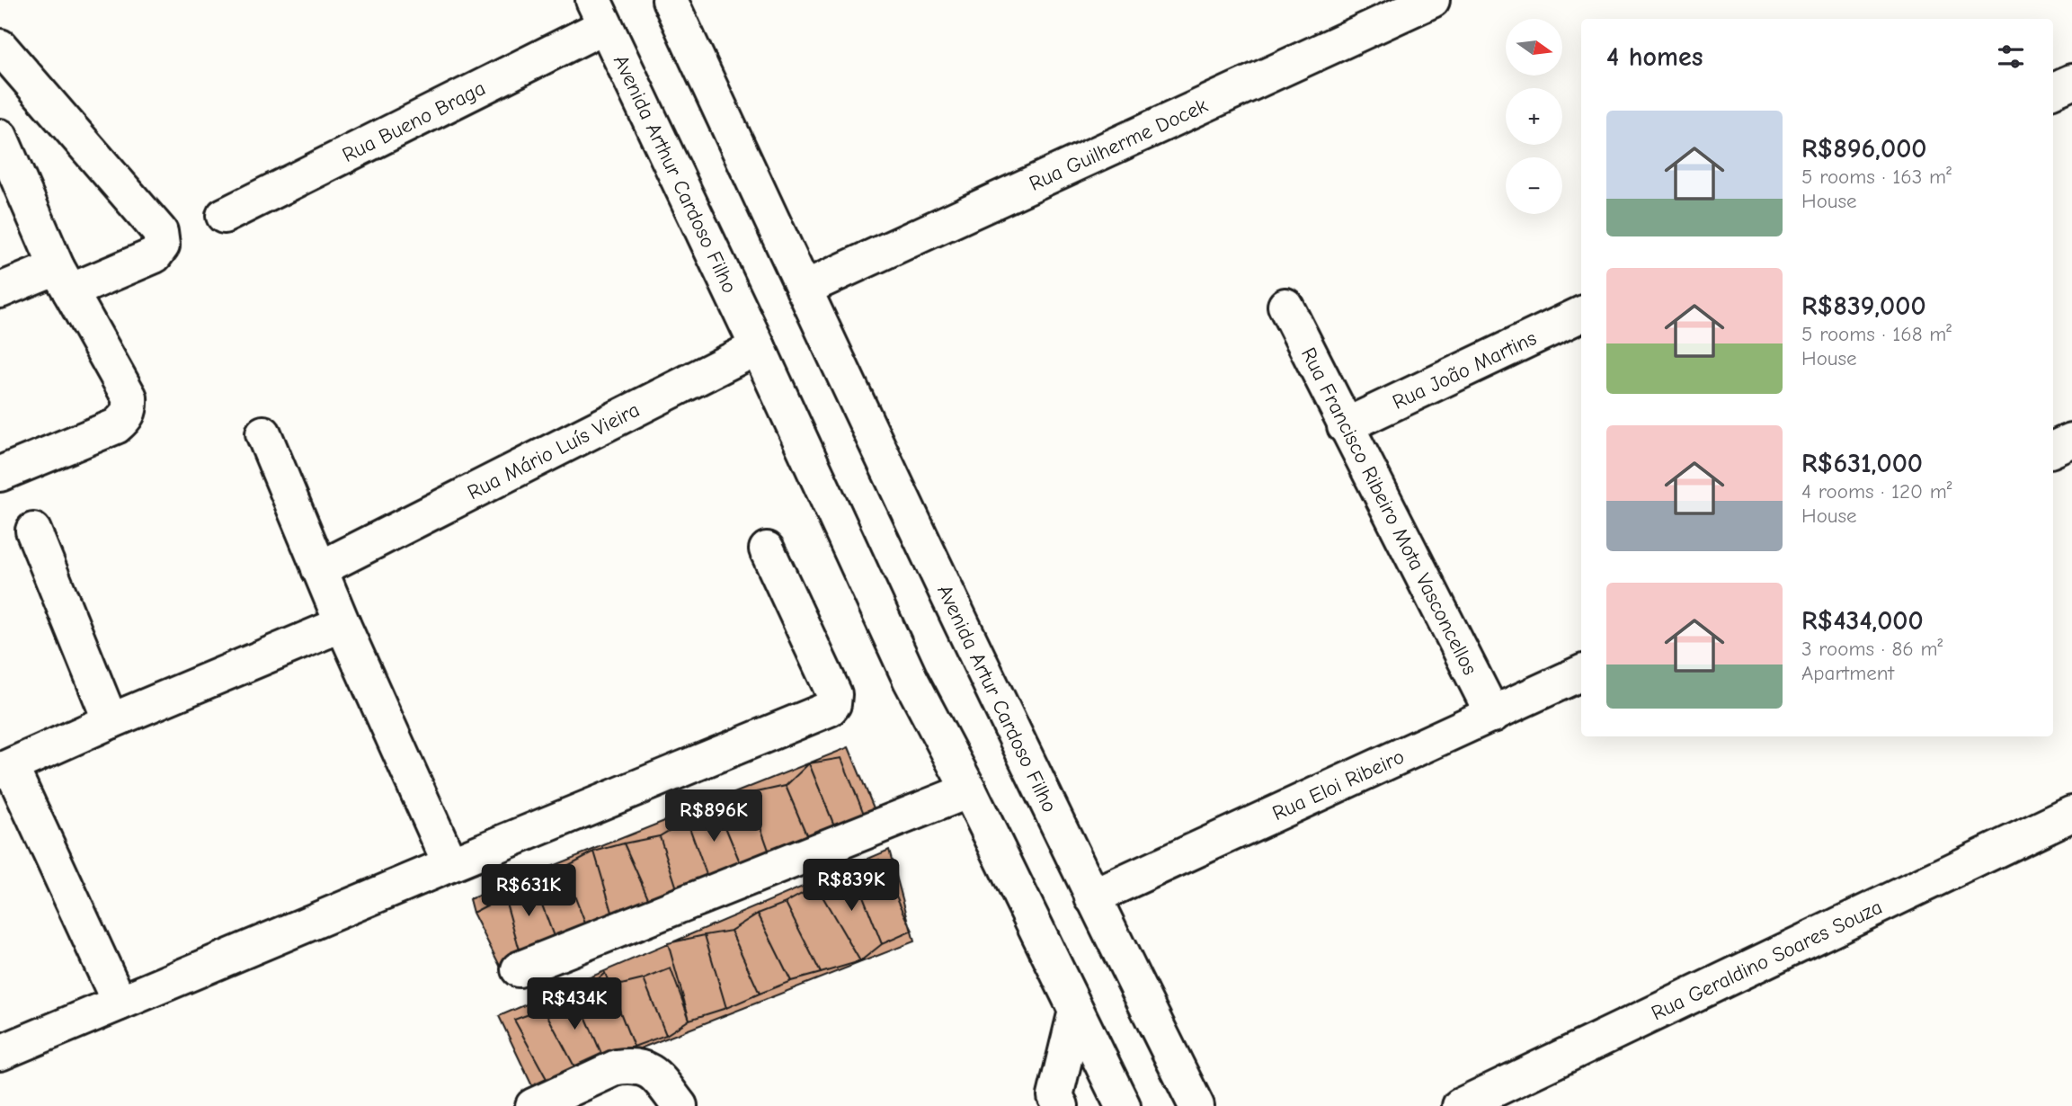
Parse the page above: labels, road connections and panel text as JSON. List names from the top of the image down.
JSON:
{
  "streets": {
    "street": [
      "Rua Bueno Braga",
      "Rua Guilherme Docek",
      "Avenida Arthur Cardoso Filho",
      "Rua João Martins",
      "Rua Mário Luís Vieira",
      "Rua Francisco Ribeiro Mota Vasconcellos",
      "Avenida Artur Cardoso Filho",
      "Rua Eloi Ribeiro",
      "Rua Geraldino Soares Souza"
    ]
  },
  "crossings": [
    ["Rua Bueno Braga", "Avenida Arthur Cardoso Filho"],
    ["Rua Guilherme Docek", "Avenida Artur Cardoso Filho"],
    ["Avenida Arthur Cardoso Filho", "Rua Mário Luís Vieira"],
    ["Rua João Martins", "Rua Francisco Ribeiro Mota Vasconcellos"],
    ["Rua Francisco Ribeiro Mota Vasconcellos", "Rua Eloi Ribeiro"],
    ["Avenida Artur Cardoso Filho", "Rua Eloi Ribeiro"]
  ],
  "north": "right",
  "page": {
    "map_buttons": ["+", "−"],
    "heading": "4 homes",
    "list": [
      {
        "name": "R$896,000",
        "note": "5 rooms · 163 m² · House"
      },
      {
        "name": "R$839,000",
        "note": "5 rooms · 168 m² · House"
      },
      {
        "name": "R$631,000",
        "note": "4 rooms · 120 m² · House"
      },
      {
        "name": "R$434,000",
        "note": "3 rooms · 86 m² · Apartment"
      }
    ],
    "price": [
      "R$896K",
      "R$839K",
      "R$631K",
      "R$434K"
    ]
  }
}
